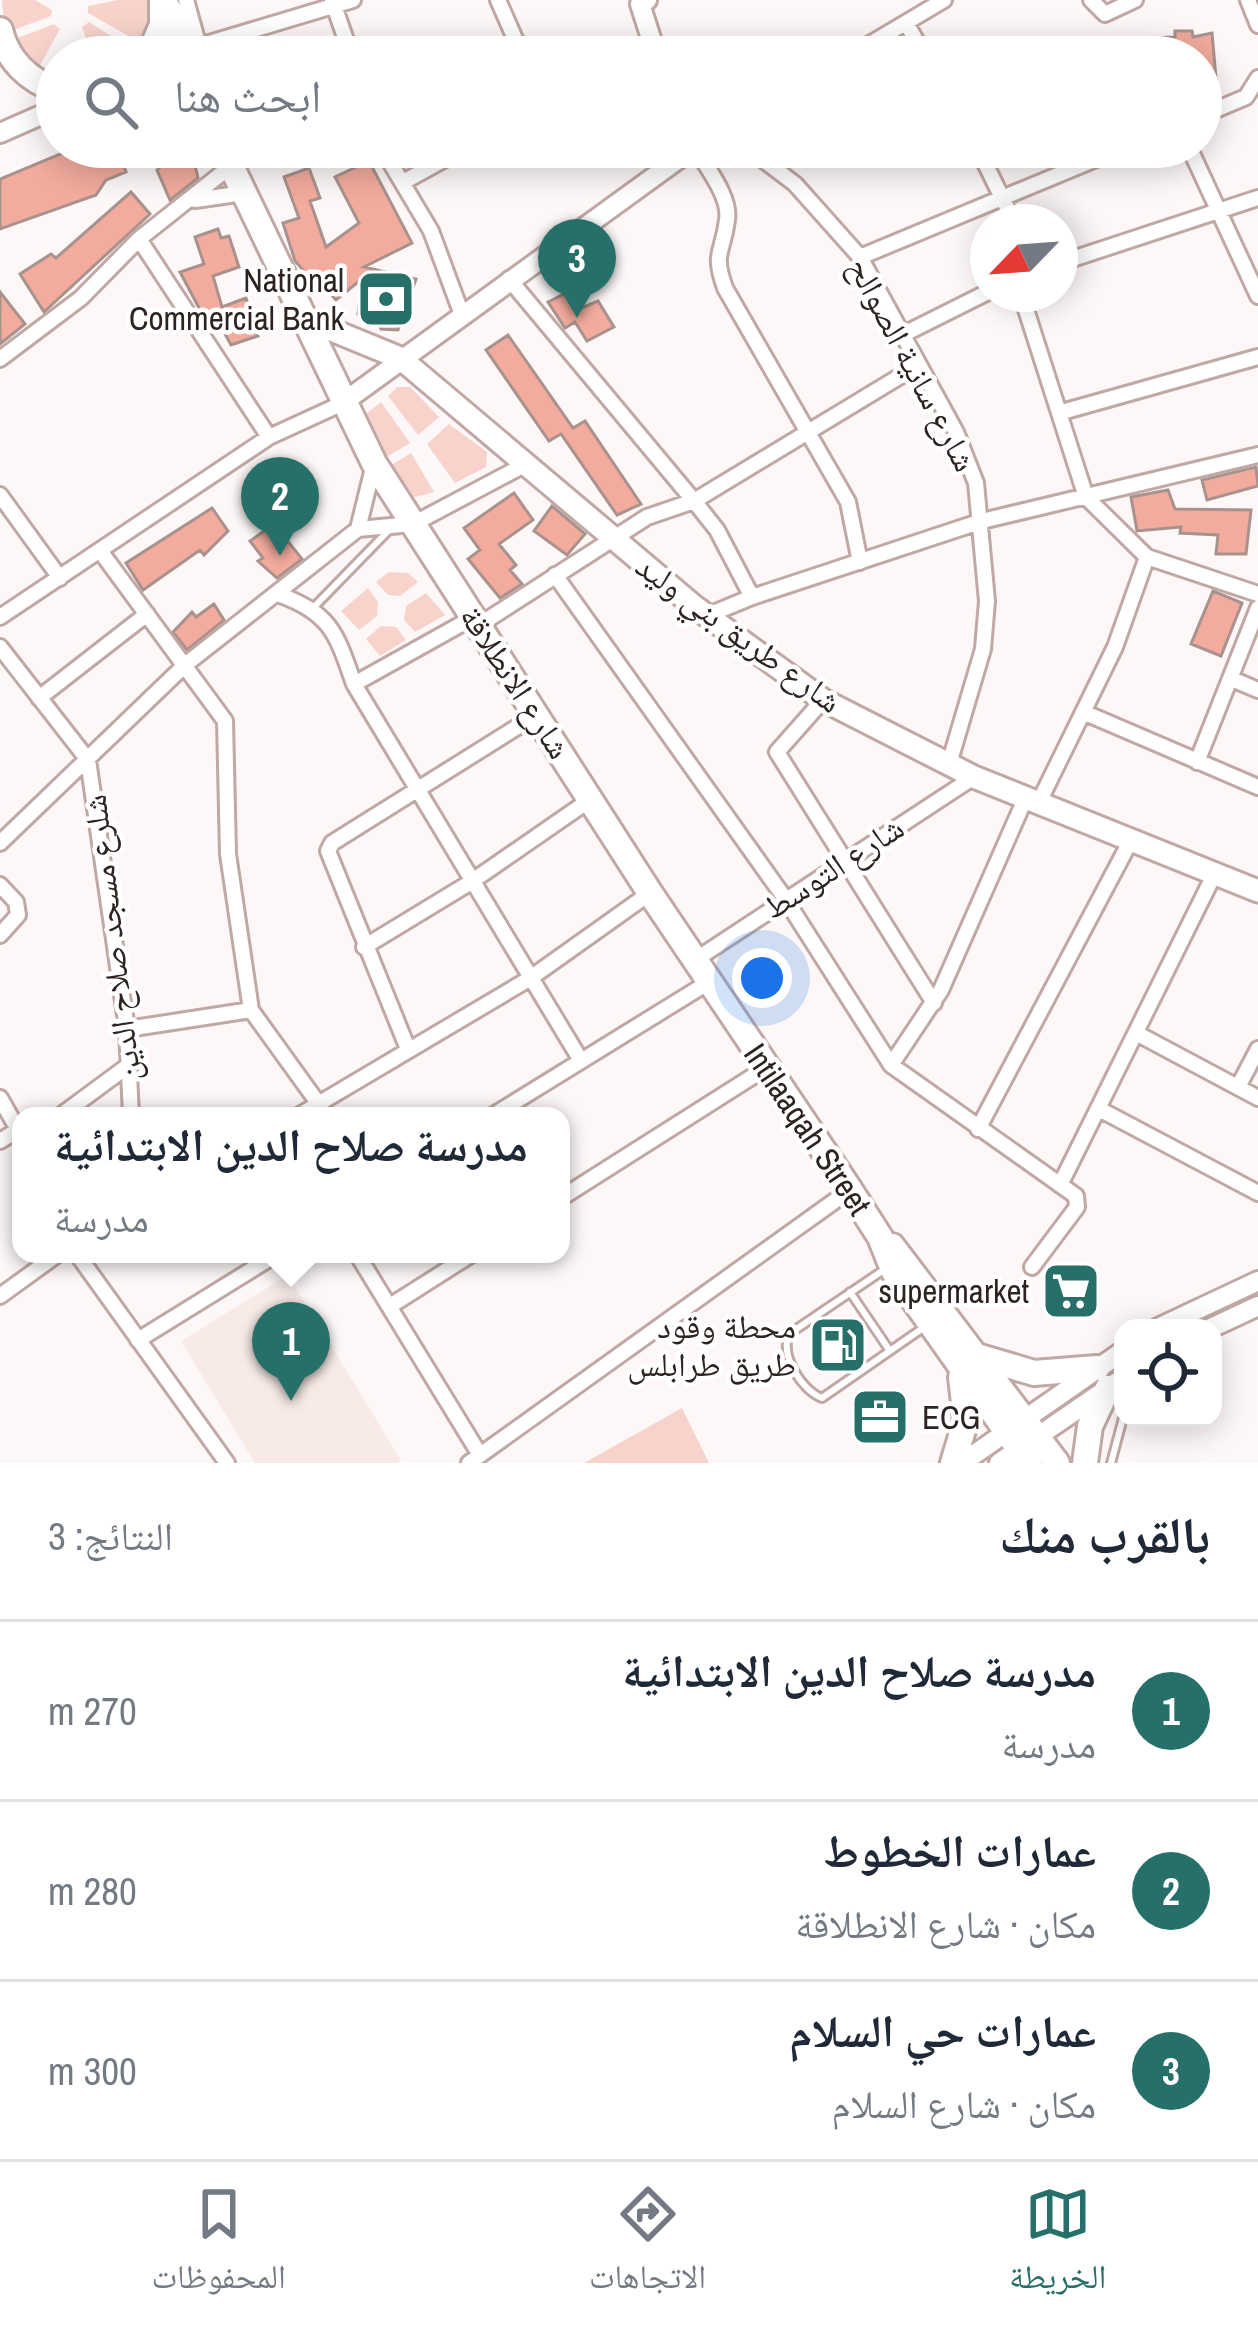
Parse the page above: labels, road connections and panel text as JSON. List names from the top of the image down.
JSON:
{
  "streets": {
    "highway": ["شارع الانطلاقة", "Intilaaqah Street"],
    "main road": ["شارع طريق بني وليد"],
    "street": ["شارع سانية الصوالح", "شارع التوسط", "شلرع مسجد صلاح الدين"]
  },
  "crossings": [
    ["شارع سانية الصوالح", "شارع طريق بني وليد"],
    ["شارع طريق بني وليد", "شارع الانطلاقة"],
    ["شارع طريق بني وليد", "شارع التوسط"],
    ["شارع الانطلاقة", "شارع التوسط"],
    ["شارع الانطلاقة", "Intilaaqah Street"]
  ],
  "places": {
    "bank": ["National Commercial Bank"],
    "supermarket": ["supermarket"],
    "fuel station": ["محطة وقود طريق طرابلس"],
    "office": ["ECG"]
  },
  "north": "bottom left",
  "page": {
    "search": "ابحث هنا",
    "pins": ["3", "2", "1"],
    "popup": ["مدرسة صلاح الدين الابتدائية", "مدرسة"],
    "heading": ["بالقرب منك", "النتائج: 3"],
    "list": [
      {
        "mark": "1",
        "name": "مدرسة صلاح الدين الابتدائية",
        "note": "مدرسة",
        "value": "270 m"
      },
      {
        "mark": "2",
        "name": "عمارات الخطوط",
        "note": "مكان · شارع الانطلاقة",
        "value": "280 m"
      },
      {
        "mark": "3",
        "name": "عمارات حي السلام",
        "note": "مكان · شارع السلام",
        "value": "300 m"
      }
    ],
    "nav": ["الخريطة", "الاتجاهات", "المحفوظات"]
  }
}
